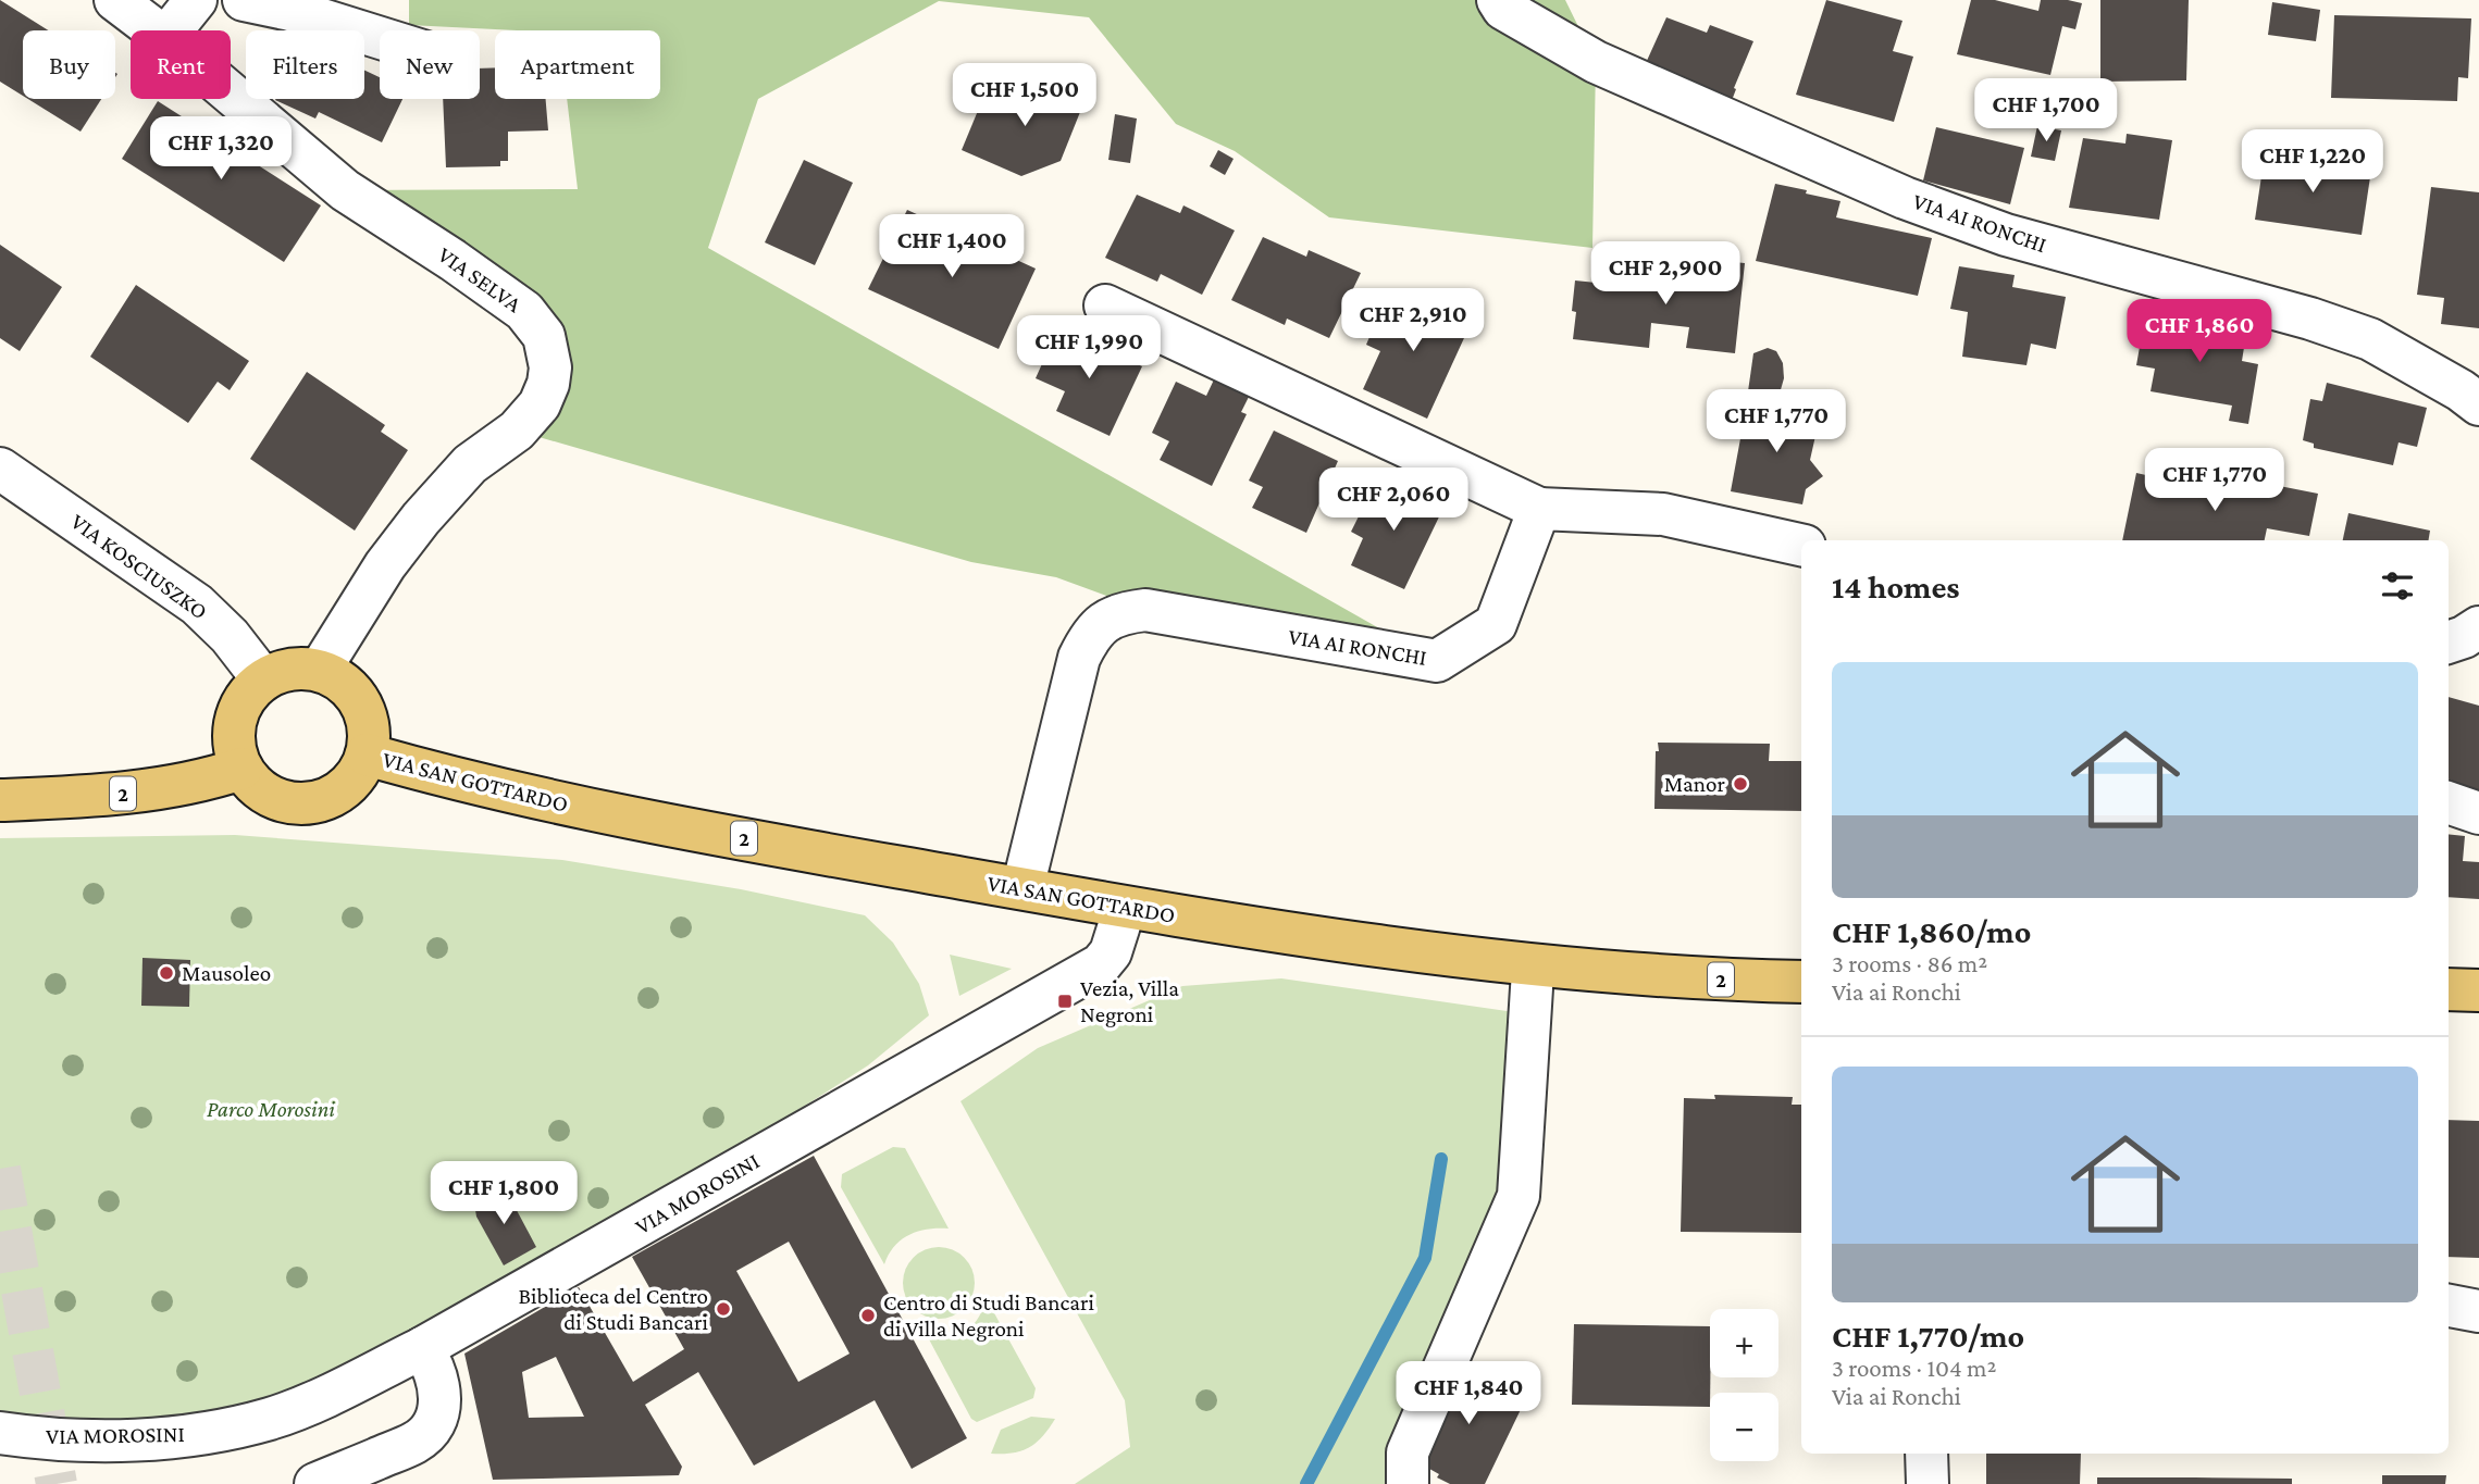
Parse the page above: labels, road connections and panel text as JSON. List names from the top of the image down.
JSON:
{
  "streets": {
    "main road": ["VIA SAN GOTTARDO", "2"],
    "street": [
      "VIA AI RONCHI",
      "VIA SELVA",
      "VIA KOSCIUSZKO",
      "VIA MOROSINI"
    ]
  },
  "crossings": [
    ["VIA AI RONCHI", "VIA SAN GOTTARDO"],
    ["VIA SELVA", "VIA KOSCIUSZKO"],
    ["VIA SELVA", "VIA SAN GOTTARDO"],
    ["VIA SELVA", "2"],
    ["VIA KOSCIUSZKO", "VIA SAN GOTTARDO"],
    ["VIA KOSCIUSZKO", "2"],
    ["VIA SAN GOTTARDO", "2"],
    ["VIA SAN GOTTARDO", "VIA MOROSINI"]
  ],
  "parks": ["Parco Morosini"],
  "places": {
    "other": [
      "Manor",
      "Mausoleo",
      "Biblioteca del Centro di Studi Bancari",
      "Centro di Studi Bancari di Villa Negroni"
    ],
    "transit": ["Vezia, Villa Negroni"]
  },
  "page": {
    "chip": [
      "Buy",
      "Rent",
      "Filters",
      "New",
      "Apartment"
    ],
    "price": [
      "CHF 1,500",
      "CHF 1,700",
      "CHF 1,320",
      "CHF 1,220",
      "CHF 1,400",
      "CHF 2,900",
      "CHF 2,910",
      "CHF 1,860",
      "CHF 1,990",
      "CHF 1,770",
      "CHF 1,770",
      "CHF 2,060",
      "CHF 1,800",
      "CHF 1,840"
    ],
    "heading": "14 homes",
    "list": [
      {
        "name": "CHF 1,860/mo",
        "note": "3 rooms · 86 m² · Via ai Ronchi"
      },
      {
        "name": "CHF 1,770/mo",
        "note": "3 rooms · 104 m² · Via ai Ronchi"
      }
    ],
    "map_buttons": ["+", "−"]
  }
}
